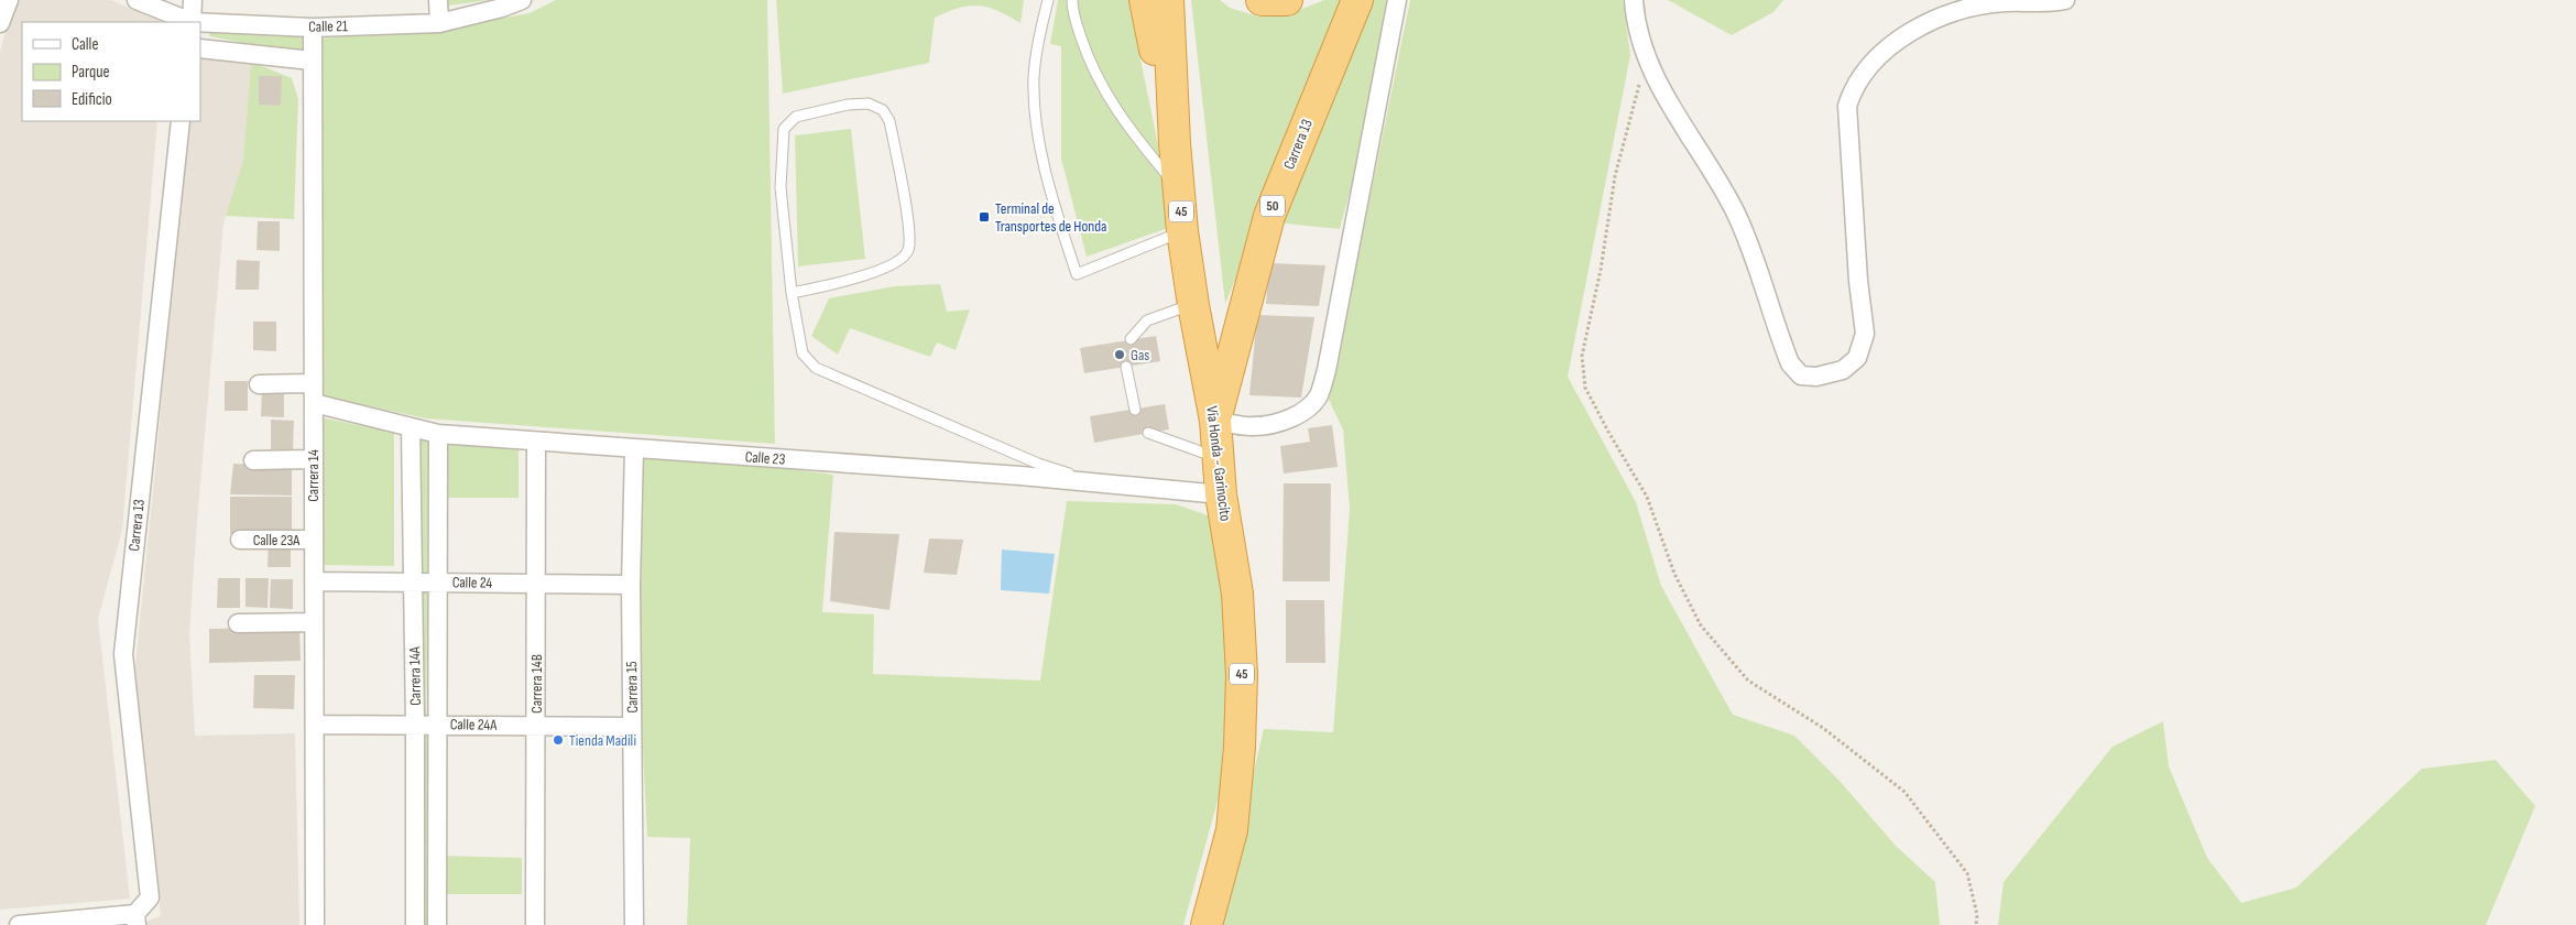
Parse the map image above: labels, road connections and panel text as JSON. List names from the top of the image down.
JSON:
{
  "streets": {
    "highway": [
      "Carrera 13",
      "50",
      "45",
      "Vía Honda - Garinocito"
    ],
    "street": [
      "Calle 21",
      "Calle 23",
      "Carrera 14",
      "Calle 23A",
      "Calle 24",
      "Carrera 14A",
      "Carrera 14B",
      "Carrera 15",
      "Calle 24A"
    ]
  },
  "crossings": [
    ["Calle 21", "Carrera 14"],
    ["Carrera 13", "Vía Honda - Garinocito"],
    ["Calle 23", "Vía Honda - Garinocito"],
    ["Calle 23", "Carrera 14"],
    ["Calle 23", "Carrera 14A"],
    ["Calle 23", "Carrera 14B"],
    ["Calle 23", "Carrera 15"],
    ["Carrera 14", "Calle 23A"],
    ["Carrera 14", "Calle 24"],
    ["Carrera 14", "Calle 24A"],
    ["Calle 24", "Carrera 14A"],
    ["Calle 24", "Carrera 14B"],
    ["Calle 24", "Carrera 15"],
    ["Carrera 14A", "Calle 24A"],
    ["Carrera 14B", "Calle 24A"],
    ["Carrera 15", "Calle 24A"]
  ],
  "places": {
    "transit": ["Terminal de Transportes de Honda"],
    "other": ["Gas", "Tienda Madili"]
  },
  "legend": ["Calle", "Parque", "Edificio"]
}
